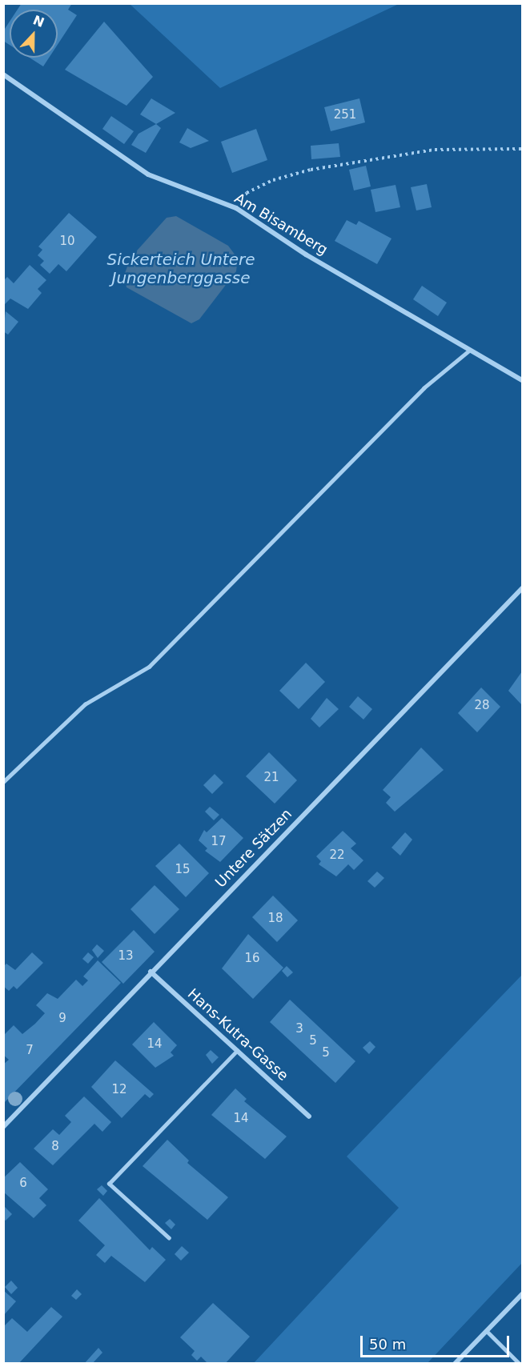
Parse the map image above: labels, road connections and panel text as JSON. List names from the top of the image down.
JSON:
{
  "streets": {
    "street": ["Am Bisamberg", "Untere Sätzen", "Hans-Kutra-Gasse"]
  },
  "crossings": [
    ["Untere Sätzen", "Hans-Kutra-Gasse"]
  ],
  "water": ["Sickerteich Untere Jungenberggasse"],
  "house_numbers": [
    "251",
    "10",
    "28",
    "21",
    "17",
    "22",
    "15",
    "18",
    "13",
    "16",
    "9",
    "3",
    "5",
    "14",
    "7",
    "5",
    "12",
    "14",
    "8",
    "6"
  ],
  "scale_bar": "50 m",
  "north": "top"
}
